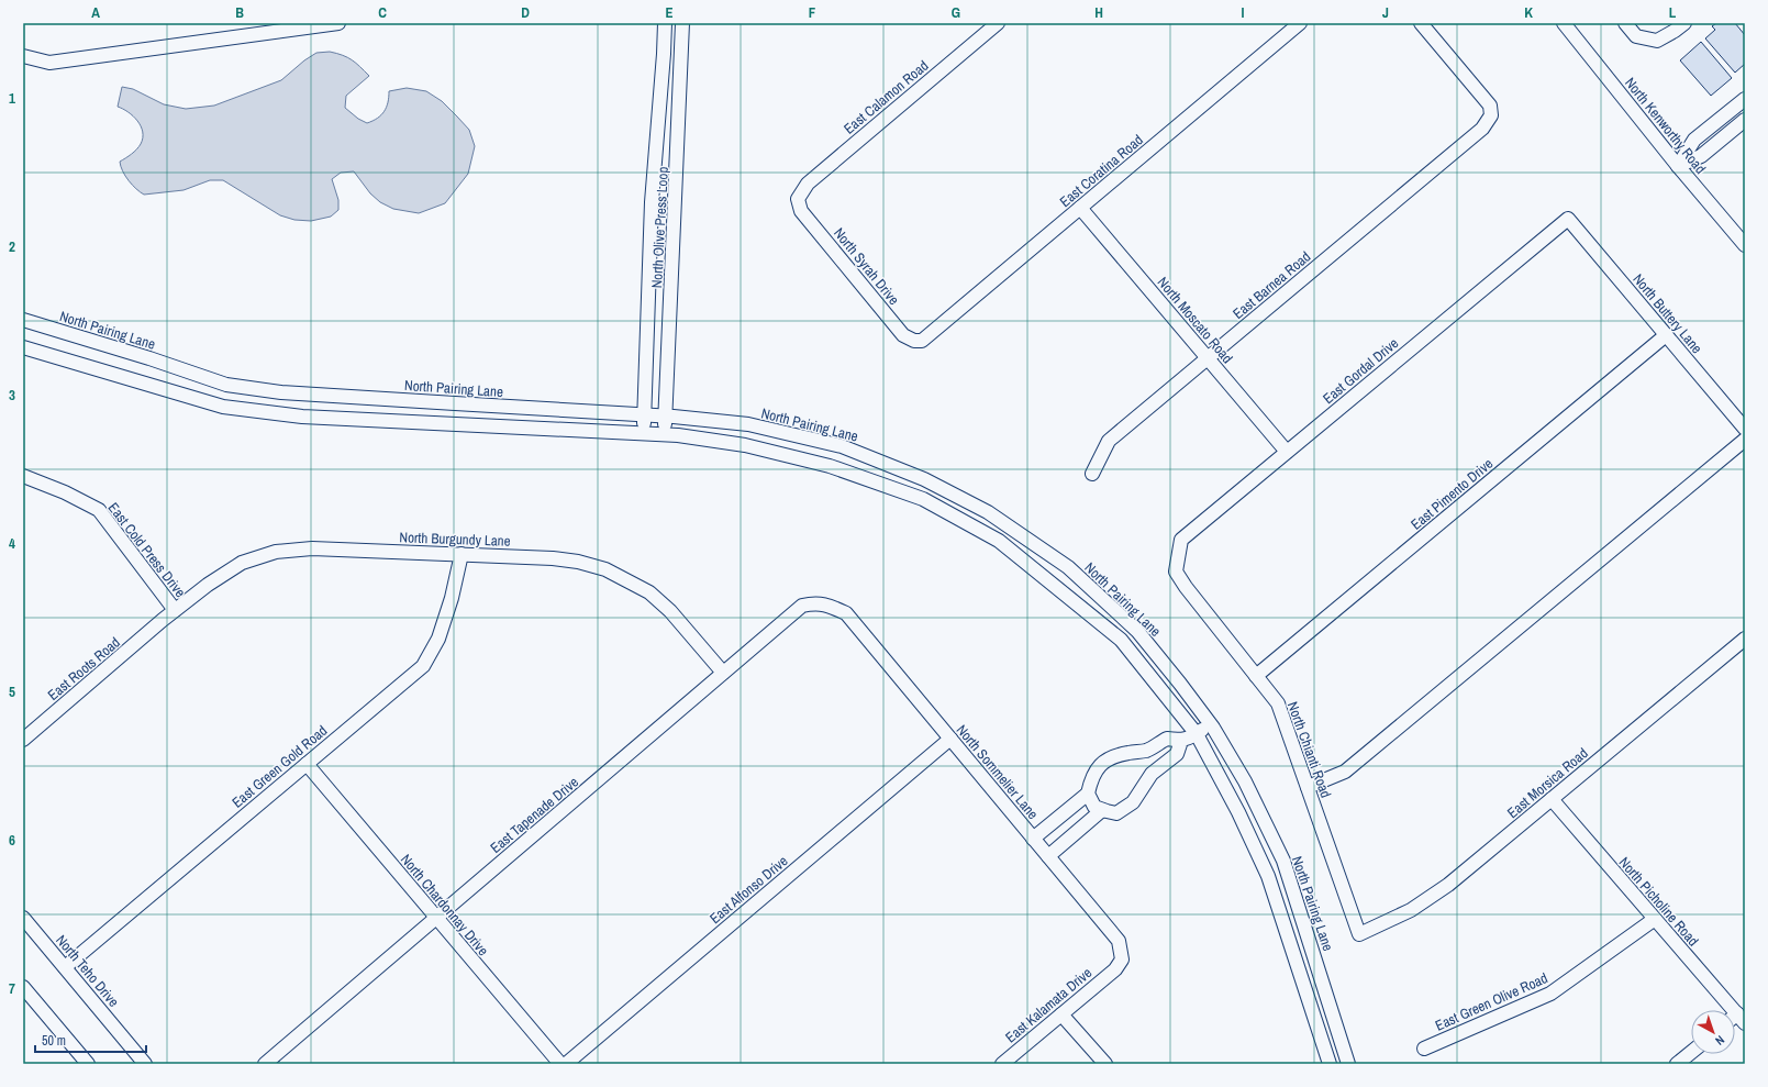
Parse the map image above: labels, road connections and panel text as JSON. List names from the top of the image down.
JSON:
{
  "streets": {
    "street": [
      "East Calamon Road",
      "North Kenworthy Road",
      "East Coratina Road",
      "North Olive Press Loop",
      "North Syrah Drive",
      "East Barnea Road",
      "North Buttery Lane",
      "North Moscato Road",
      "North Pairing Lane",
      "East Gordal Drive",
      "East Pimento Drive",
      "North Burgundy Lane",
      "East Cold Press Drive",
      "East Roots Road",
      "North Chianti Road",
      "East Green Gold Road",
      "North Sommelier Lane",
      "East Morsica Road",
      "East Tapenade Drive",
      "East Alfonso Drive",
      "North Picholine Road",
      "North Chardonnay Drive",
      "North Teho Drive",
      "East Green Olive Road",
      "East Kalamata Drive"
    ]
  },
  "crossings": [
    ["East Calamon Road", "North Syrah Drive"],
    ["East Coratina Road", "North Syrah Drive"],
    ["East Coratina Road", "North Moscato Road"],
    ["North Olive Press Loop", "North Pairing Lane"],
    ["East Barnea Road", "North Moscato Road"],
    ["North Buttery Lane", "East Gordal Drive"],
    ["North Buttery Lane", "East Pimento Drive"],
    ["North Moscato Road", "East Gordal Drive"],
    ["East Gordal Drive", "North Chianti Road"],
    ["East Pimento Drive", "North Chianti Road"],
    ["North Burgundy Lane", "East Cold Press Drive"],
    ["North Burgundy Lane", "East Roots Road"],
    ["North Burgundy Lane", "East Green Gold Road"],
    ["North Burgundy Lane", "East Tapenade Drive"],
    ["North Chianti Road", "East Morsica Road"],
    ["East Green Gold Road", "North Chardonnay Drive"],
    ["East Green Gold Road", "North Teho Drive"],
    ["North Sommelier Lane", "East Tapenade Drive"],
    ["North Sommelier Lane", "East Alfonso Drive"],
    ["North Sommelier Lane", "East Kalamata Drive"],
    ["East Morsica Road", "North Picholine Road"],
    ["East Tapenade Drive", "North Chardonnay Drive"],
    ["North Picholine Road", "East Green Olive Road"]
  ],
  "scale_bar": "50 m",
  "north": "bottom right",
  "grid": {
    "columns": [
      "A",
      "B",
      "C",
      "D",
      "E",
      "F",
      "G",
      "H",
      "I",
      "J",
      "K",
      "L"
    ],
    "rows": [
      "1",
      "2",
      "3",
      "4",
      "5",
      "6",
      "7"
    ]
  }
}
